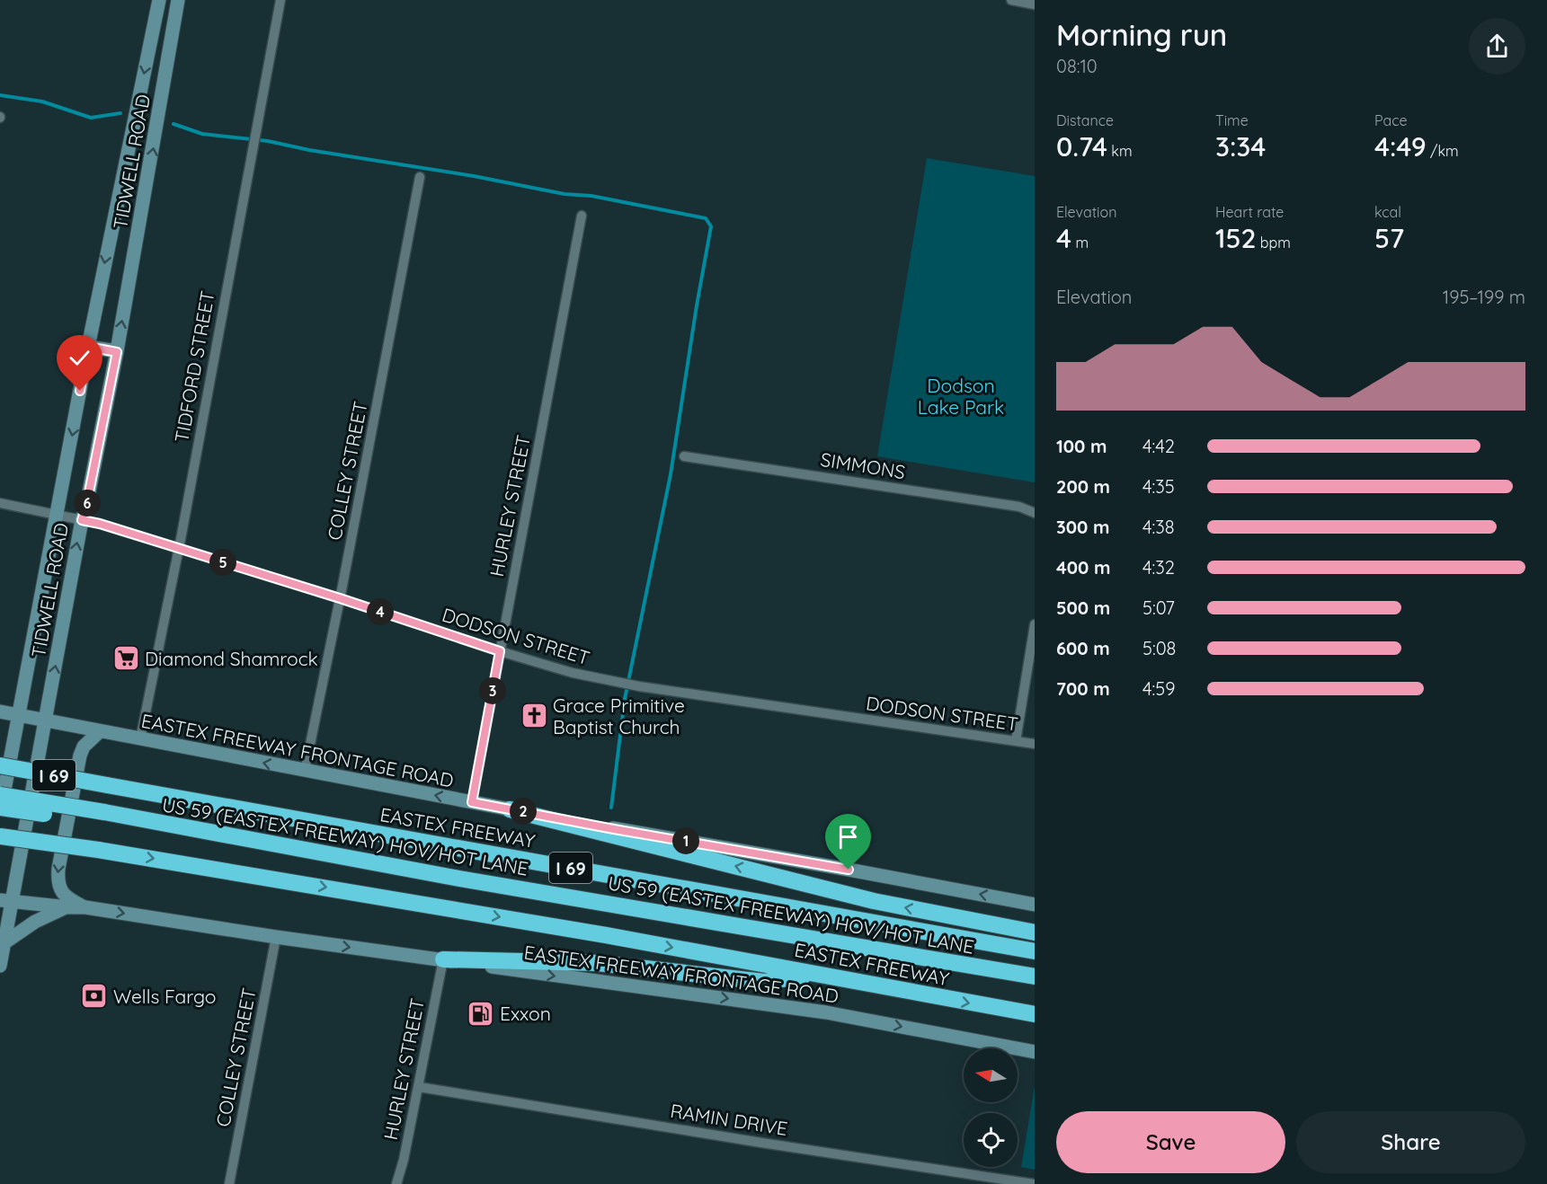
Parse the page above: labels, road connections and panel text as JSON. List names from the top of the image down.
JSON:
{
  "streets": {
    "highway": ["I 69", "EASTEX FREEWAY", "US 59 (EASTEX FREEWAY) HOV/HOT LANE"],
    "main road": ["TIDWELL ROAD", "EASTEX FREEWAY FRONTAGE ROAD"],
    "street": [
      "TIDFORD STREET",
      "SIMMONS",
      "COLLEY STREET",
      "HURLEY STREET",
      "DODSON STREET",
      "RAMIN DRIVE"
    ]
  },
  "crossings": [
    ["TIDWELL ROAD", "DODSON STREET"],
    ["TIDWELL ROAD", "EASTEX FREEWAY FRONTAGE ROAD"],
    ["TIDFORD STREET", "DODSON STREET"],
    ["TIDFORD STREET", "EASTEX FREEWAY FRONTAGE ROAD"],
    ["COLLEY STREET", "DODSON STREET"],
    ["COLLEY STREET", "EASTEX FREEWAY FRONTAGE ROAD"],
    ["HURLEY STREET", "DODSON STREET"],
    ["HURLEY STREET", "EASTEX FREEWAY FRONTAGE ROAD"],
    ["HURLEY STREET", "RAMIN DRIVE"],
    ["I 69", "US 59 (EASTEX FREEWAY) HOV/HOT LANE"]
  ],
  "parks": ["Dodson Lake Park"],
  "places": {
    "supermarket": ["Diamond Shamrock"],
    "church": ["Grace Primitive Baptist Church"],
    "bank": ["Wells Fargo"],
    "fuel station": ["Exxon"]
  },
  "north": "left",
  "page": {
    "heading": ["Morning run", "08:10"],
    "stats": [
      ["Distance", "0.74 km"],
      ["Time", "3:34"],
      ["Pace", "4:49 /km"],
      ["Elevation", "4 m"],
      ["Heart rate", "152 bpm"],
      ["kcal", "57"]
    ],
    "chart": ["Elevation", "195–199 m"],
    "list": [
      {
        "name": "100 m",
        "note": "4:42"
      },
      {
        "name": "200 m",
        "note": "4:35"
      },
      {
        "name": "300 m",
        "note": "4:38"
      },
      {
        "name": "400 m",
        "note": "4:32"
      },
      {
        "name": "500 m",
        "note": "5:07"
      },
      {
        "name": "600 m",
        "note": "5:08"
      },
      {
        "name": "700 m",
        "note": "4:59"
      }
    ],
    "pins": [
      "6",
      "5",
      "4",
      "3",
      "2",
      "1"
    ],
    "buttons": ["Save", "Share"]
  }
}
